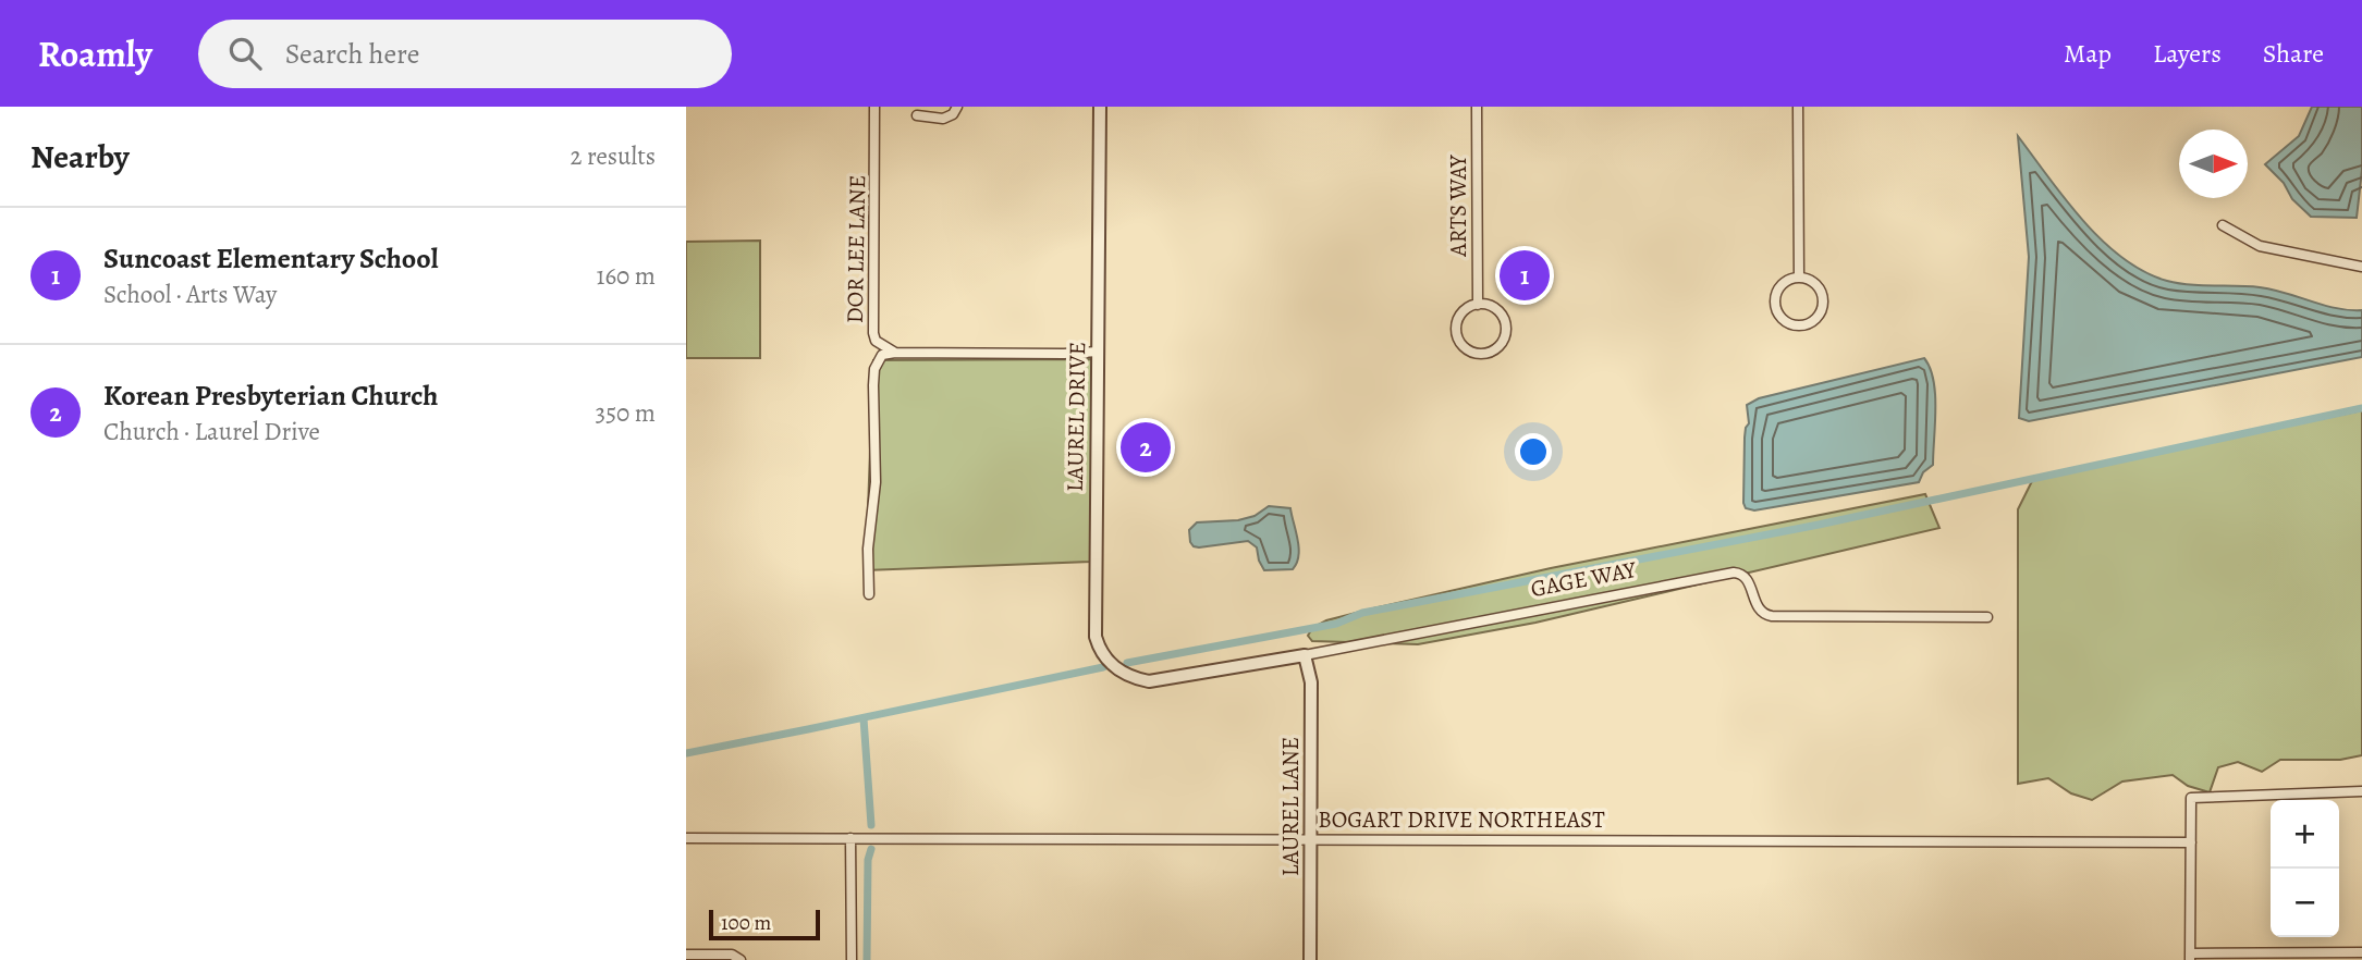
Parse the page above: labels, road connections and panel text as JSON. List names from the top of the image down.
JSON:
{
  "streets": {
    "street": [
      "ARTS WAY",
      "DOR LEE LANE",
      "LAUREL DRIVE",
      "GAGE WAY",
      "LAUREL LANE",
      "BOGART DRIVE NORTHEAST"
    ]
  },
  "crossings": [
    ["LAUREL DRIVE", "GAGE WAY"],
    ["GAGE WAY", "LAUREL LANE"],
    ["LAUREL LANE", "BOGART DRIVE NORTHEAST"]
  ],
  "scale_bar": "100 m",
  "north": "right",
  "page": {
    "header": "Roamly",
    "search": "Search here",
    "nav": ["Map", "Layers", "Share"],
    "heading": ["Nearby", "2 results"],
    "list": [
      {
        "mark": "1",
        "name": "Suncoast Elementary School",
        "note": "School · Arts Way",
        "value": "160 m"
      },
      {
        "mark": "2",
        "name": "Korean Presbyterian Church",
        "note": "Church · Laurel Drive",
        "value": "350 m"
      }
    ],
    "pins": ["1", "2"],
    "map_buttons": ["+", "−"],
    "scale": "100 m"
  }
}
